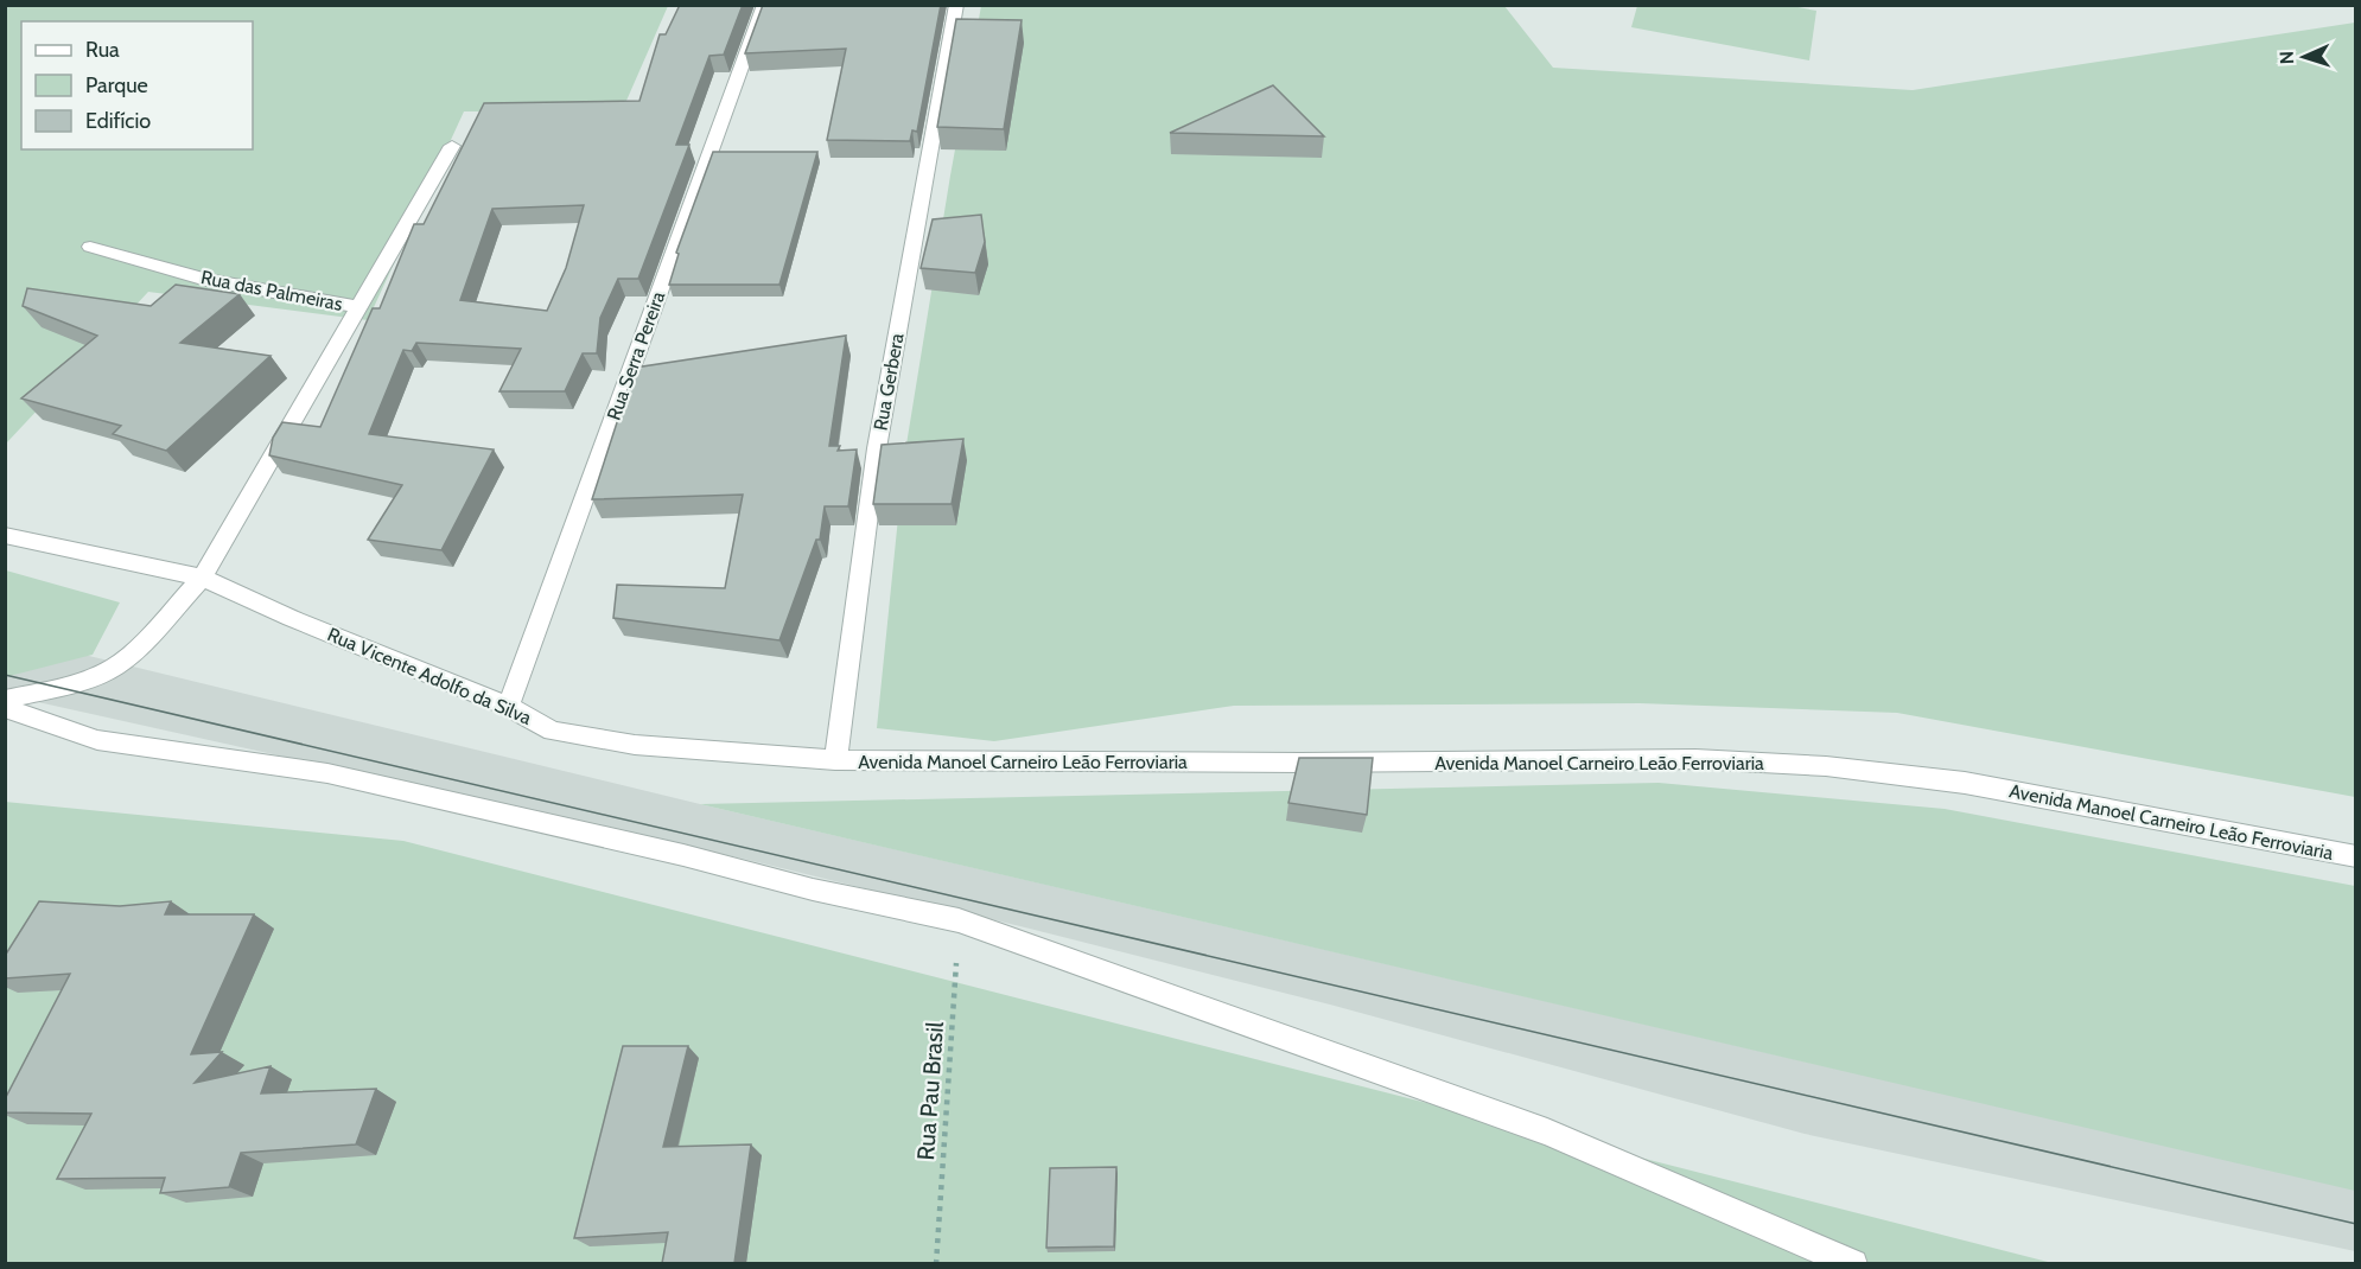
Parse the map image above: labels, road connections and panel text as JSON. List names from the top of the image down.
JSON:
{
  "streets": {
    "street": [
      "Rua das Palmeiras",
      "Rua Serra Pereira",
      "Rua Gerbera",
      "Rua Vicente Adolfo da Silva",
      "Avenida Manoel Carneiro Leão Ferroviaria"
    ],
    "path": ["Rua Pau Brasil"]
  },
  "crossings": [
    ["Rua das Palmeiras", "Rua Vicente Adolfo da Silva"],
    ["Rua Serra Pereira", "Rua Vicente Adolfo da Silva"],
    ["Rua Gerbera", "Rua Vicente Adolfo da Silva"],
    ["Rua Gerbera", "Avenida Manoel Carneiro Leão Ferroviaria"],
    ["Rua Vicente Adolfo da Silva", "Avenida Manoel Carneiro Leão Ferroviaria"]
  ],
  "legend": ["Rua", "Parque", "Edifício"],
  "north": "left"
}
